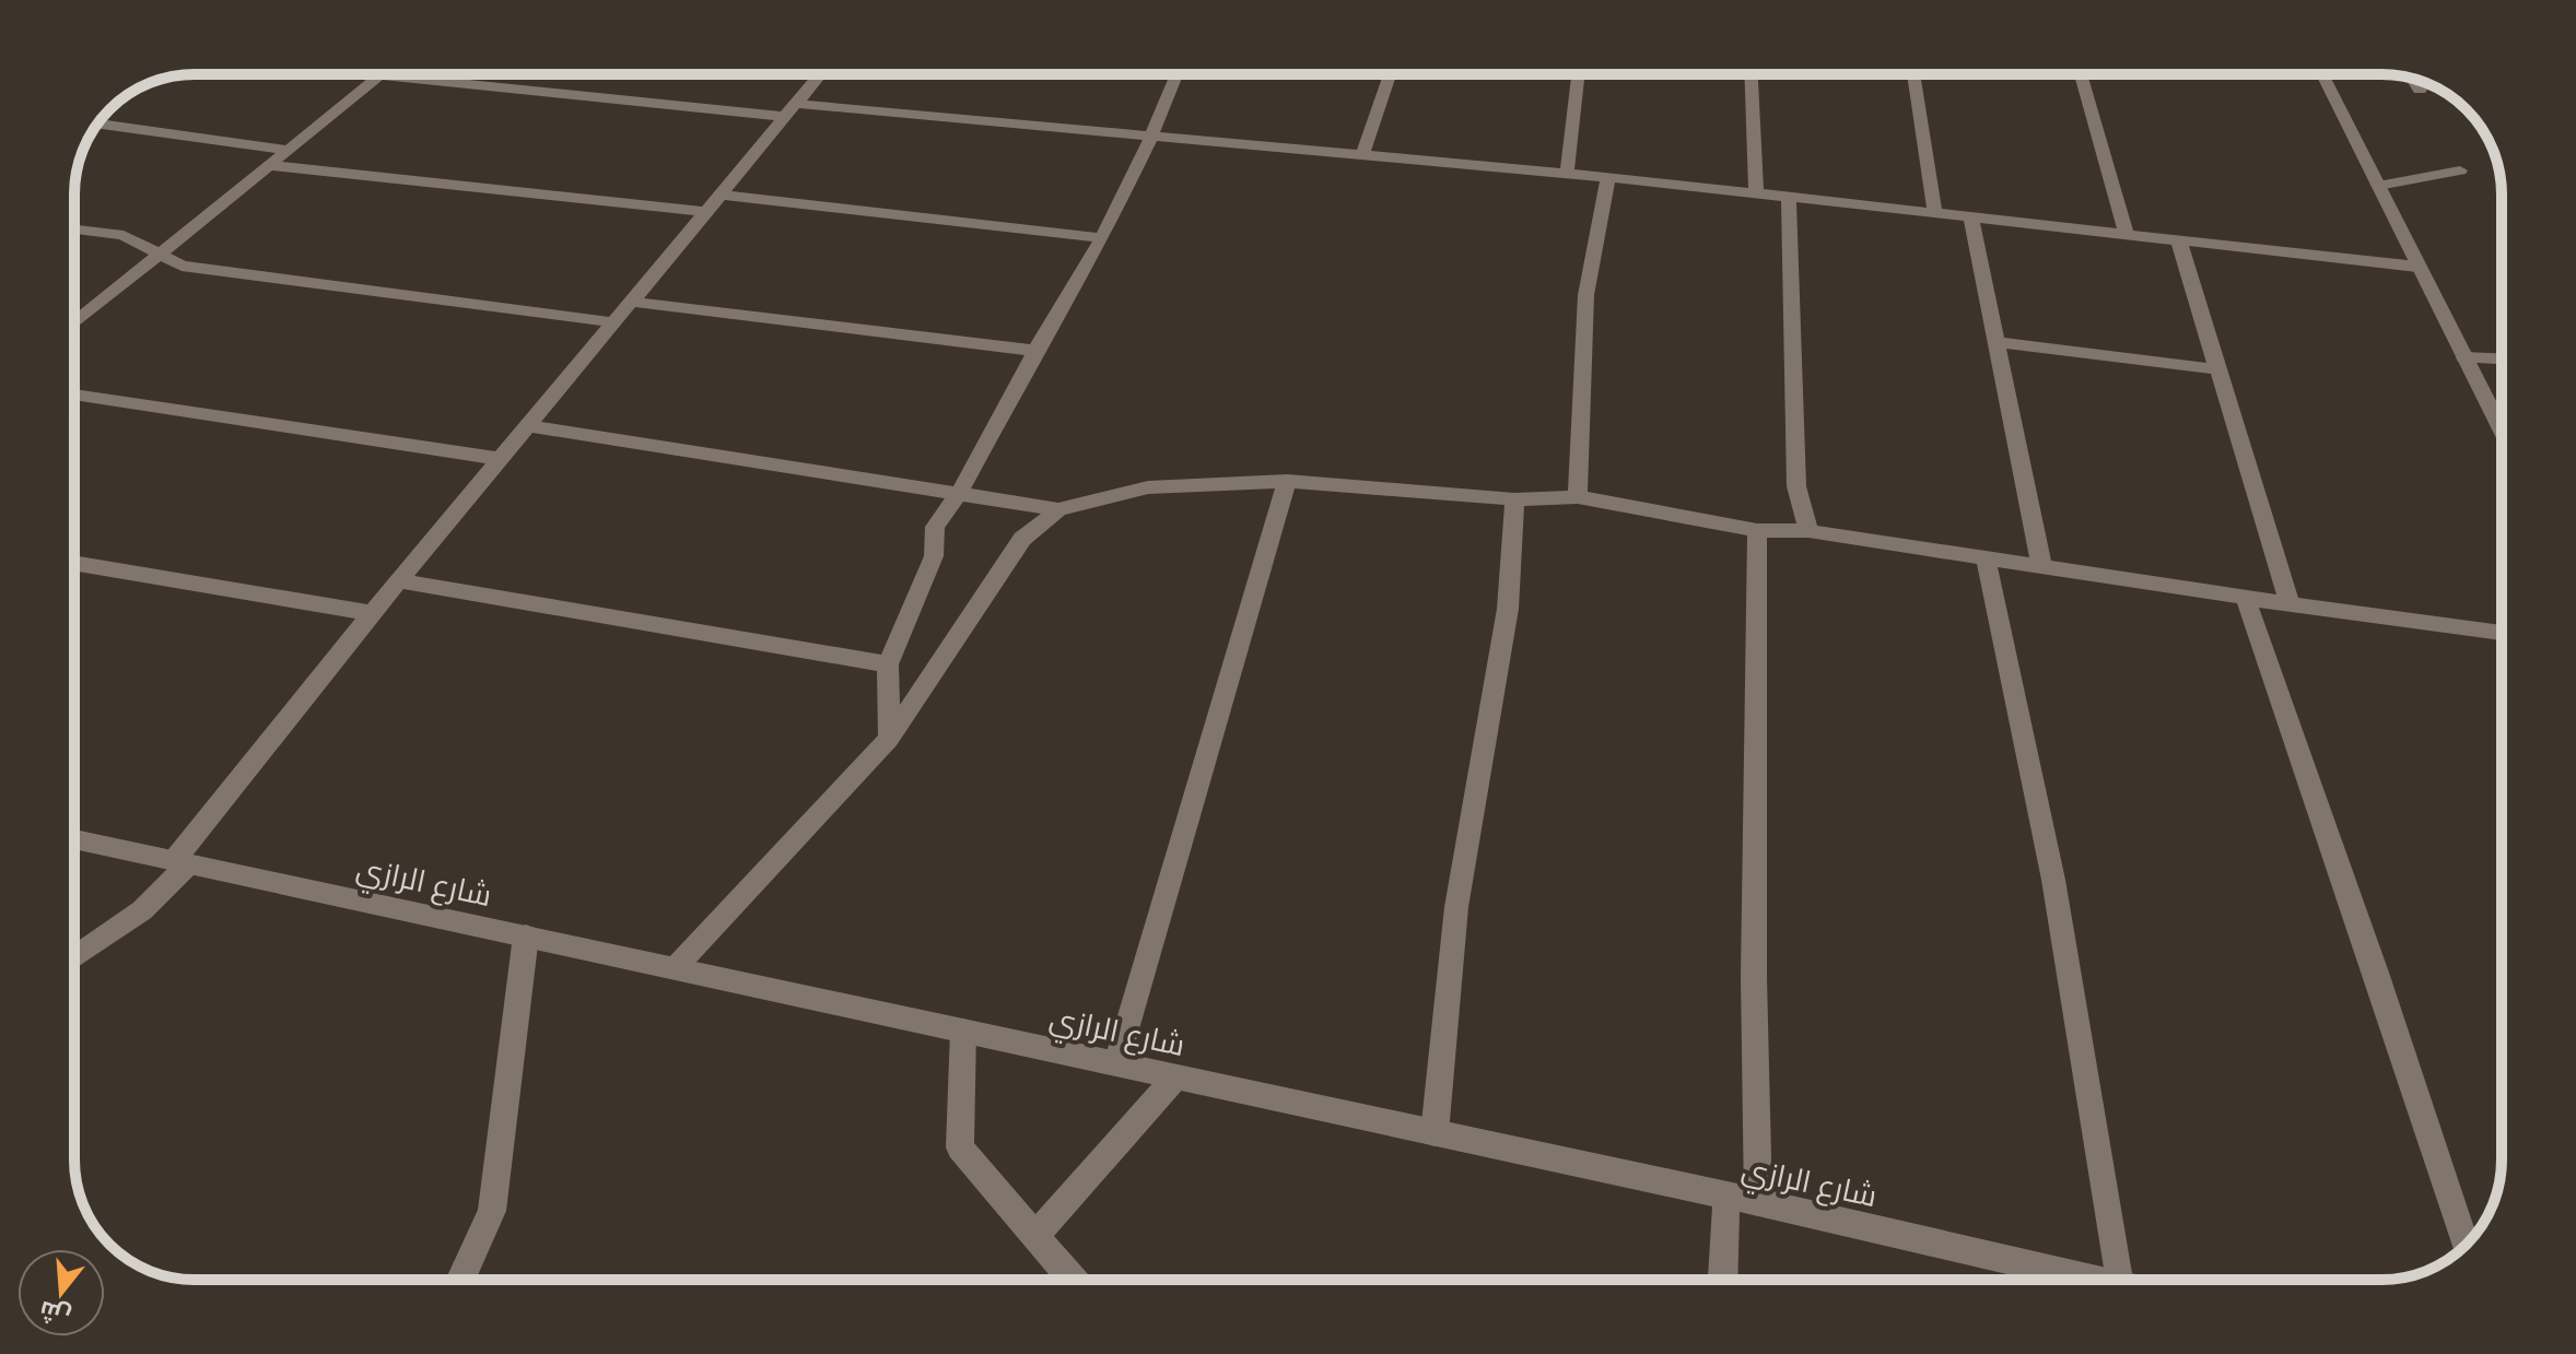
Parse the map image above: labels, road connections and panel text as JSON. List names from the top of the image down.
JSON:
{
  "streets": {
    "street": ["شارع الرازي"]
  },
  "north": "bottom"
}
